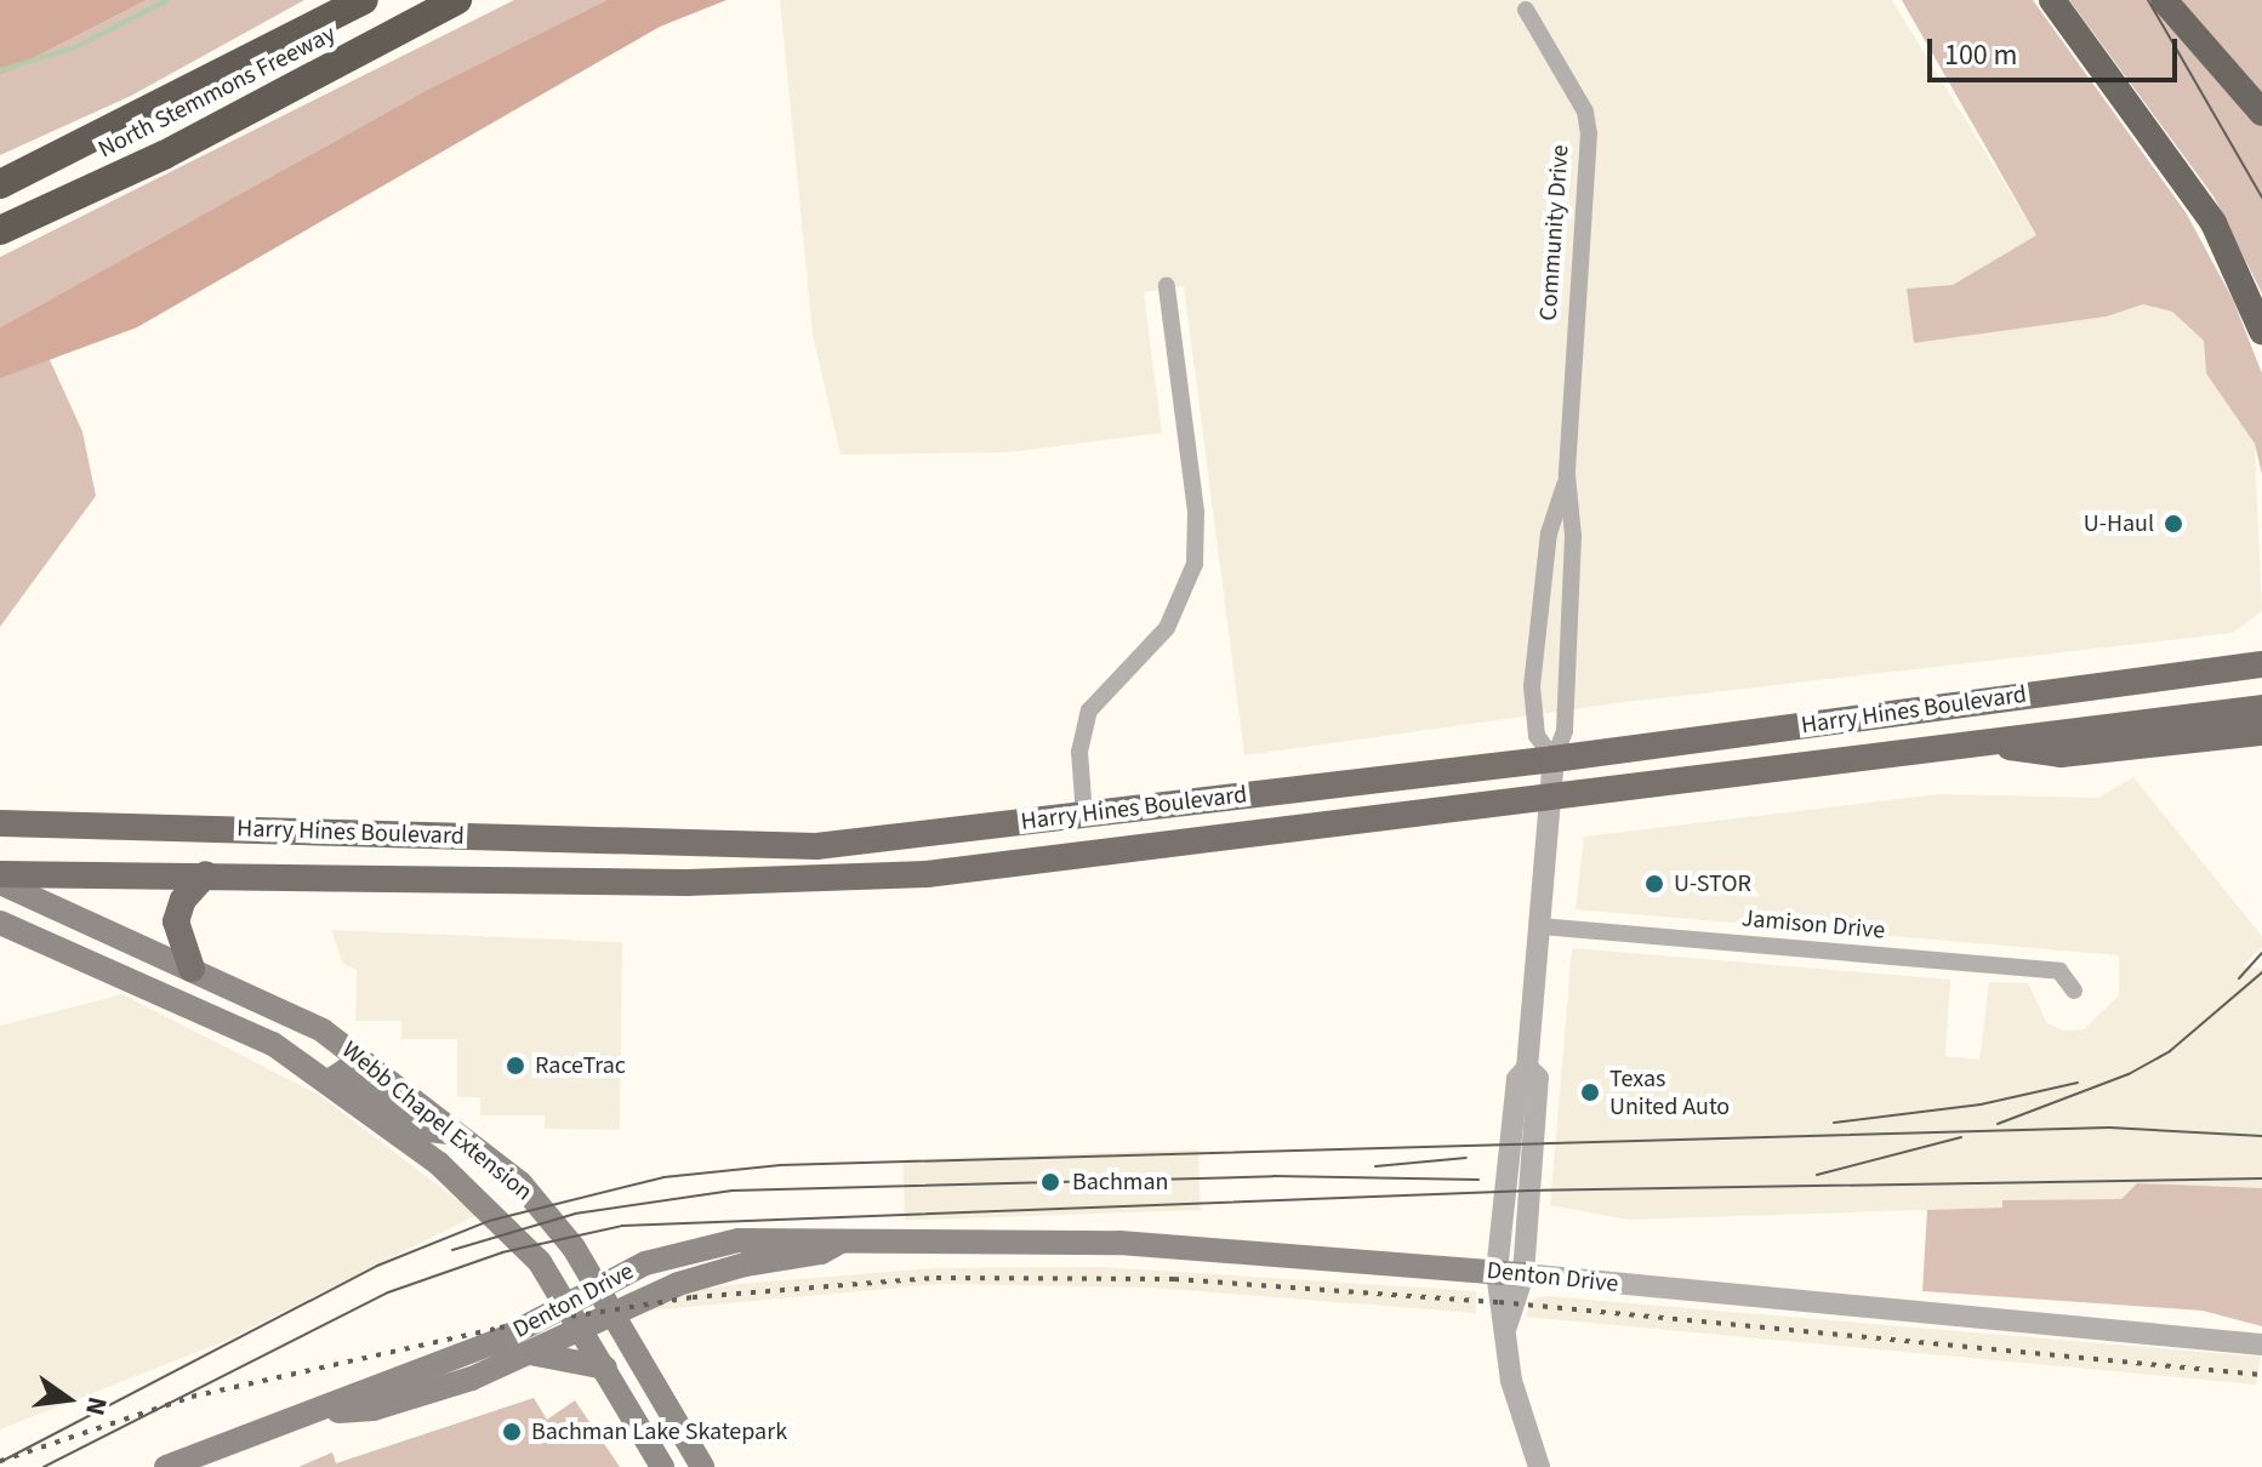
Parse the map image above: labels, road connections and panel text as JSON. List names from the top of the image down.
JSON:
{
  "streets": {
    "highway": ["North Stemmons Freeway"],
    "main road": ["Harry Hines Boulevard", "Webb Chapel Extension", "Denton Drive"],
    "street": ["Community Drive", "Jamison Drive"]
  },
  "crossings": [
    ["Community Drive", "Harry Hines Boulevard"],
    ["Community Drive", "Jamison Drive"],
    ["Community Drive", "Denton Drive"],
    ["Webb Chapel Extension", "Denton Drive"]
  ],
  "places": [
    "U-Haul",
    "U-STOR",
    "RaceTrac",
    "Texas United Auto",
    "Bachman",
    "Bachman Lake Skatepark"
  ],
  "scale_bar": "100 m",
  "north": "right"
}
